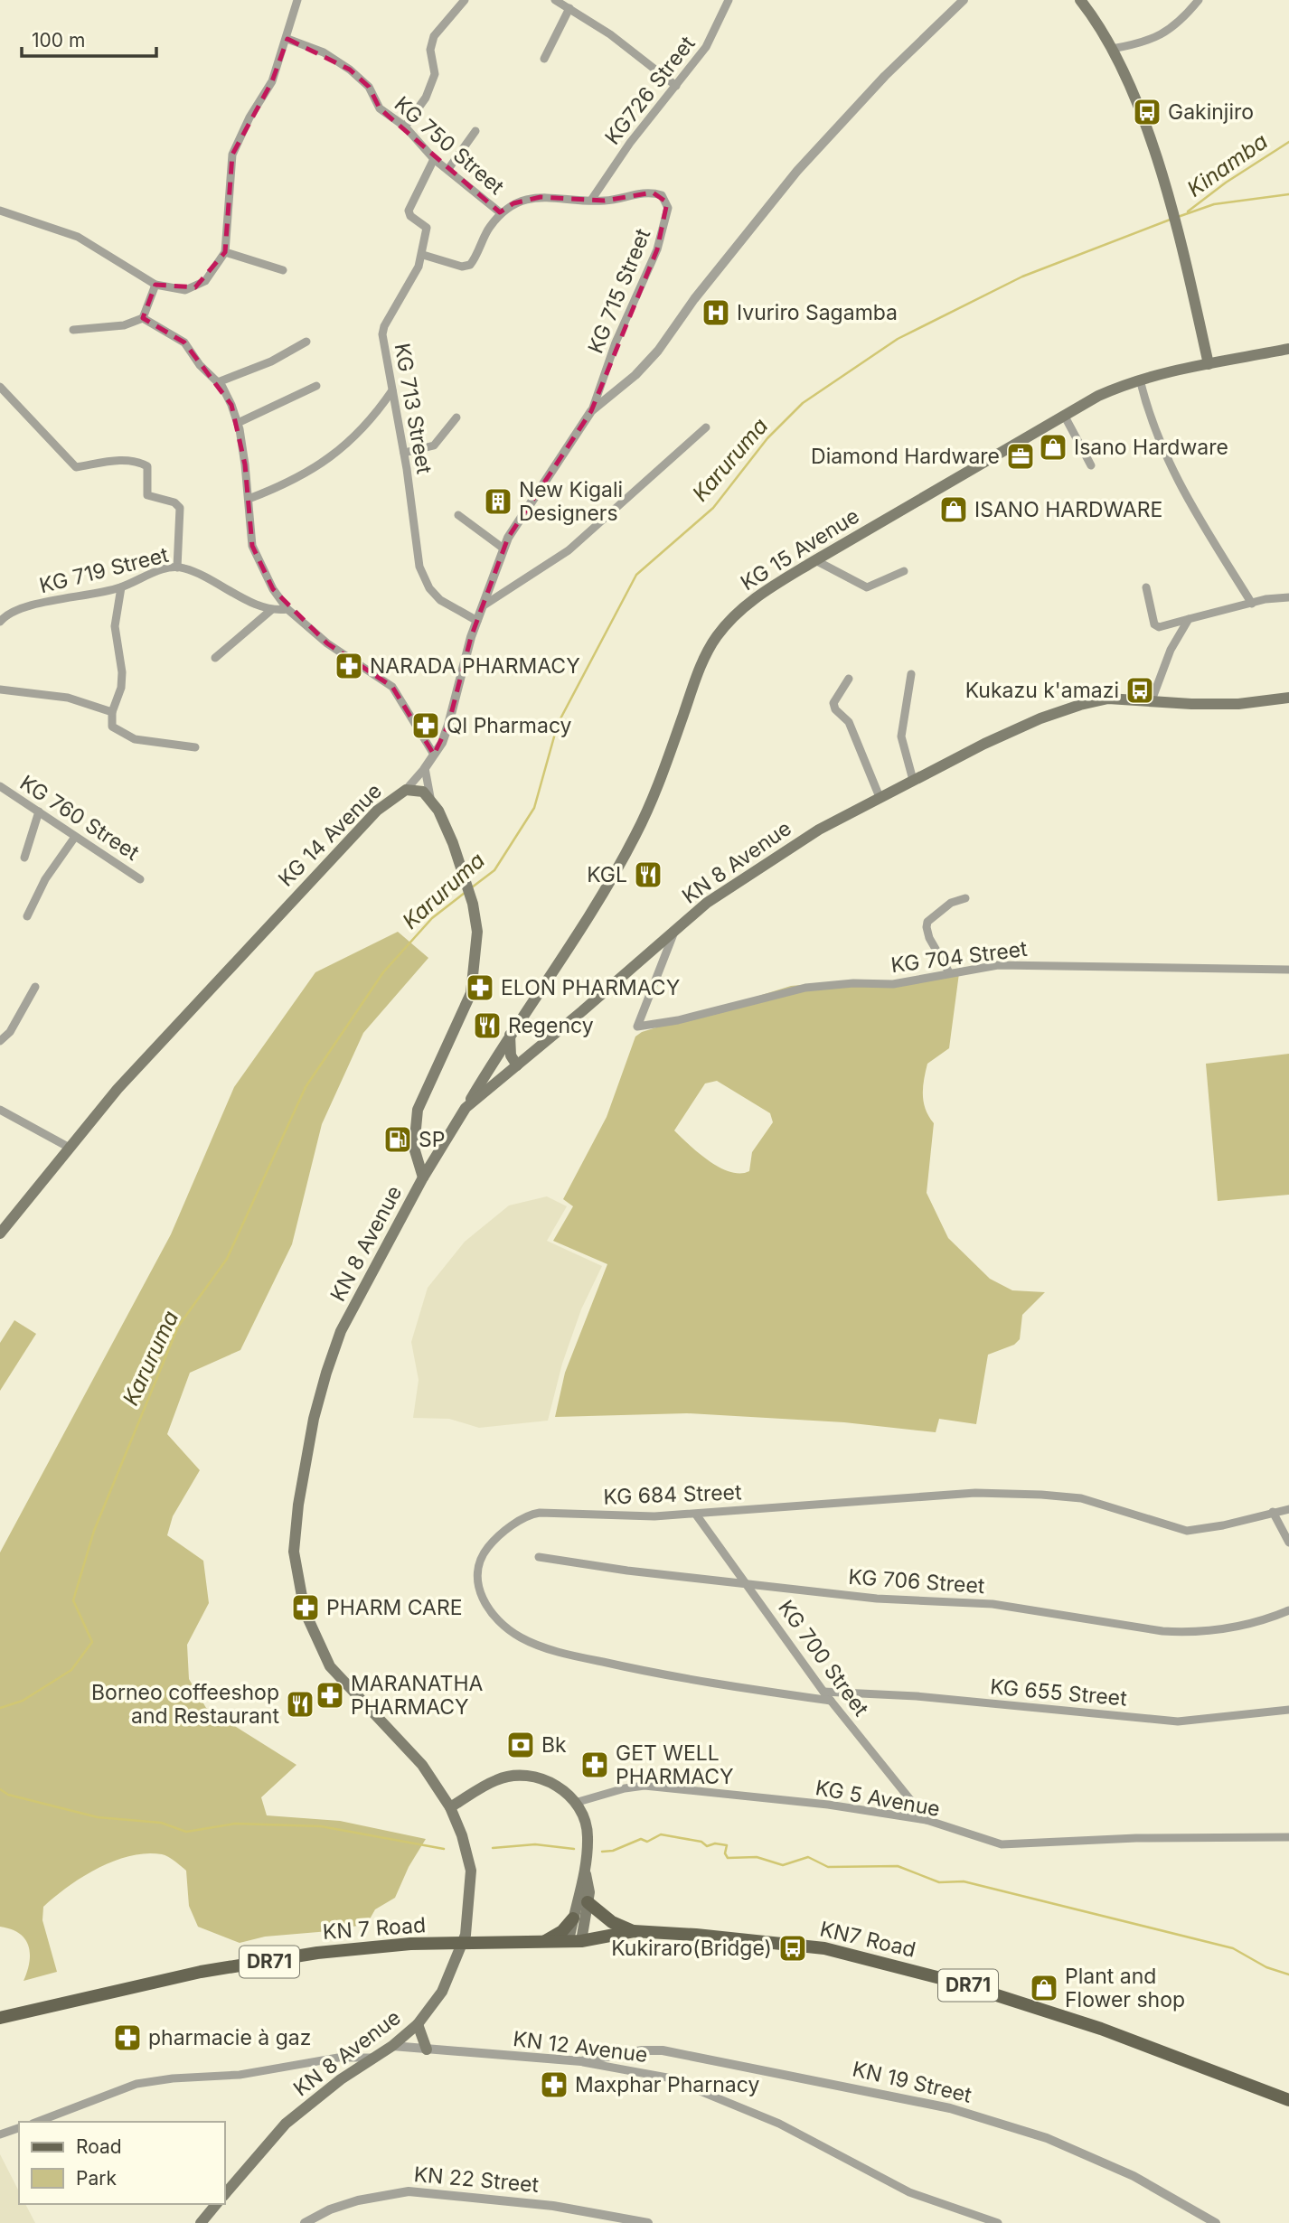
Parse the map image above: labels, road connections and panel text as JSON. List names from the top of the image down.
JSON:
{
  "streets": {
    "main road": [
      "KG 15 Avenue",
      "KG 14 Avenue",
      "KN 8 Avenue",
      "KN 7 Road",
      "KN7 Road",
      "DR71"
    ],
    "street": [
      "KG726 Street",
      "KG 750 Street",
      "KG 715 Street",
      "KG 713 Street",
      "KG 719 Street",
      "KG 760 Street",
      "KG 704 Street",
      "KG 684 Street",
      "KG 706 Street",
      "KG 700 Street",
      "KG 655 Street",
      "KG 5 Avenue",
      "KN 12 Avenue",
      "KN 19 Street",
      "KN 22 Street"
    ]
  },
  "crossings": [
    ["KG726 Street", "KG 715 Street"],
    ["KG 750 Street", "KG 715 Street"],
    ["KG 750 Street", "KG 713 Street"],
    ["KG 15 Avenue", "KN 8 Avenue"],
    ["KN 8 Avenue", "KG 704 Street"],
    ["KN 8 Avenue", "KN 12 Avenue"],
    ["KG 684 Street", "KG 700 Street"],
    ["KG 706 Street", "KG 700 Street"],
    ["KG 700 Street", "KG 655 Street"],
    ["KG 700 Street", "KG 5 Avenue"],
    ["KN 7 Road", "KN7 Road"],
    ["KN 12 Avenue", "KN 19 Street"]
  ],
  "water": ["Kinamba", "Karuruma"],
  "places": {
    "bus stop": ["Gakinjiro", "Kukazu k'amazi", "Kukiraro(Bridge)"],
    "hospital": ["Ivuriro Sagamba"],
    "shop": ["Isano Hardware", "ISANO HARDWARE", "Plant and Flower shop"],
    "office": ["Diamond Hardware"],
    "building": ["New Kigali Designers"],
    "pharmacy": [
      "NARADA PHARMACY",
      "Ql Pharmacy",
      "ELON PHARMACY",
      "PHARM CARE",
      "MARANATHA PHARMACY",
      "GET WELL PHARMACY",
      "pharmacie à gaz",
      "Maxphar Pharnacy"
    ],
    "restaurant": ["KGL", "Regency", "Borneo coffeeshop and Restaurant"],
    "fuel station": ["SP"],
    "bank": ["Bk"]
  },
  "legend": ["Road", "Park"],
  "scale_bar": "100 m"
}
